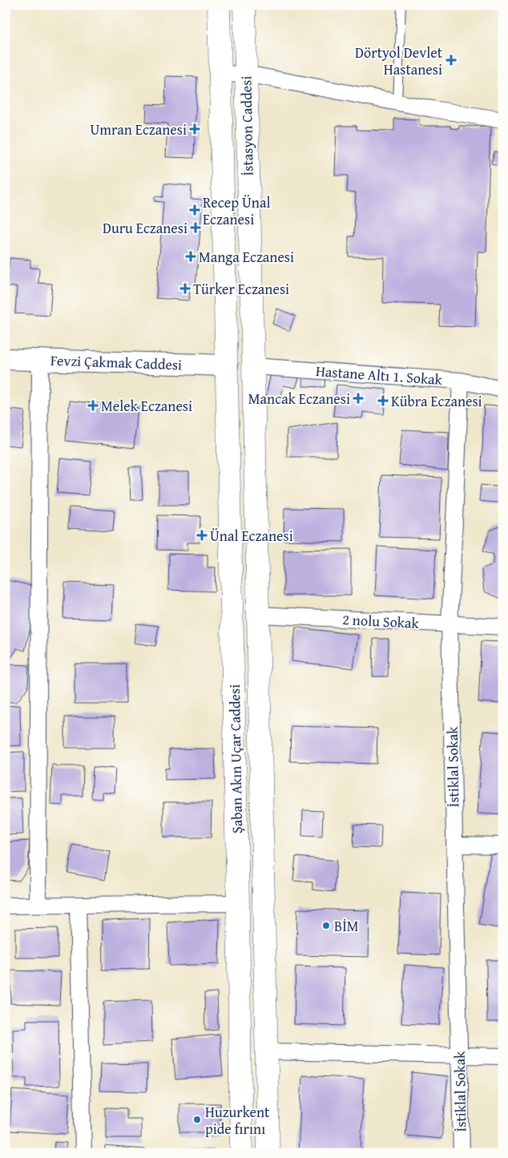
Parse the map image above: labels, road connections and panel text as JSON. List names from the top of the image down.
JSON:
{
  "streets": {
    "main road": ["İstasyon Caddesi", "Şaban Akın Uçar Caddesi"],
    "street": [
      "Fevzi Çakmak Caddesi",
      "Hastane Altı 1. Sokak",
      "2 nolu Sokak",
      "İstiklal Sokak"
    ]
  },
  "crossings": [
    ["İstasyon Caddesi", "Fevzi Çakmak Caddesi"],
    ["İstasyon Caddesi", "Hastane Altı 1. Sokak"],
    ["İstasyon Caddesi", "Şaban Akın Uçar Caddesi"],
    ["Fevzi Çakmak Caddesi", "Şaban Akın Uçar Caddesi"],
    ["Hastane Altı 1. Sokak", "Şaban Akın Uçar Caddesi"],
    ["Hastane Altı 1. Sokak", "İstiklal Sokak"],
    ["2 nolu Sokak", "Şaban Akın Uçar Caddesi"],
    ["2 nolu Sokak", "İstiklal Sokak"]
  ],
  "places": {
    "health": [
      "Dörtyol Devlet Hastanesi",
      "Umran Eczanesi",
      "Recep Ünal Eczanesi",
      "Duru Eczanesi",
      "Manga Eczanesi",
      "Türker Eczanesi",
      "Mancak Eczanesi",
      "Kübra Eczanesi",
      "Melek Eczanesi",
      "Ünal Eczanesi"
    ],
    "other": ["BİM", "Huzurkent pide fırını"]
  }
}
